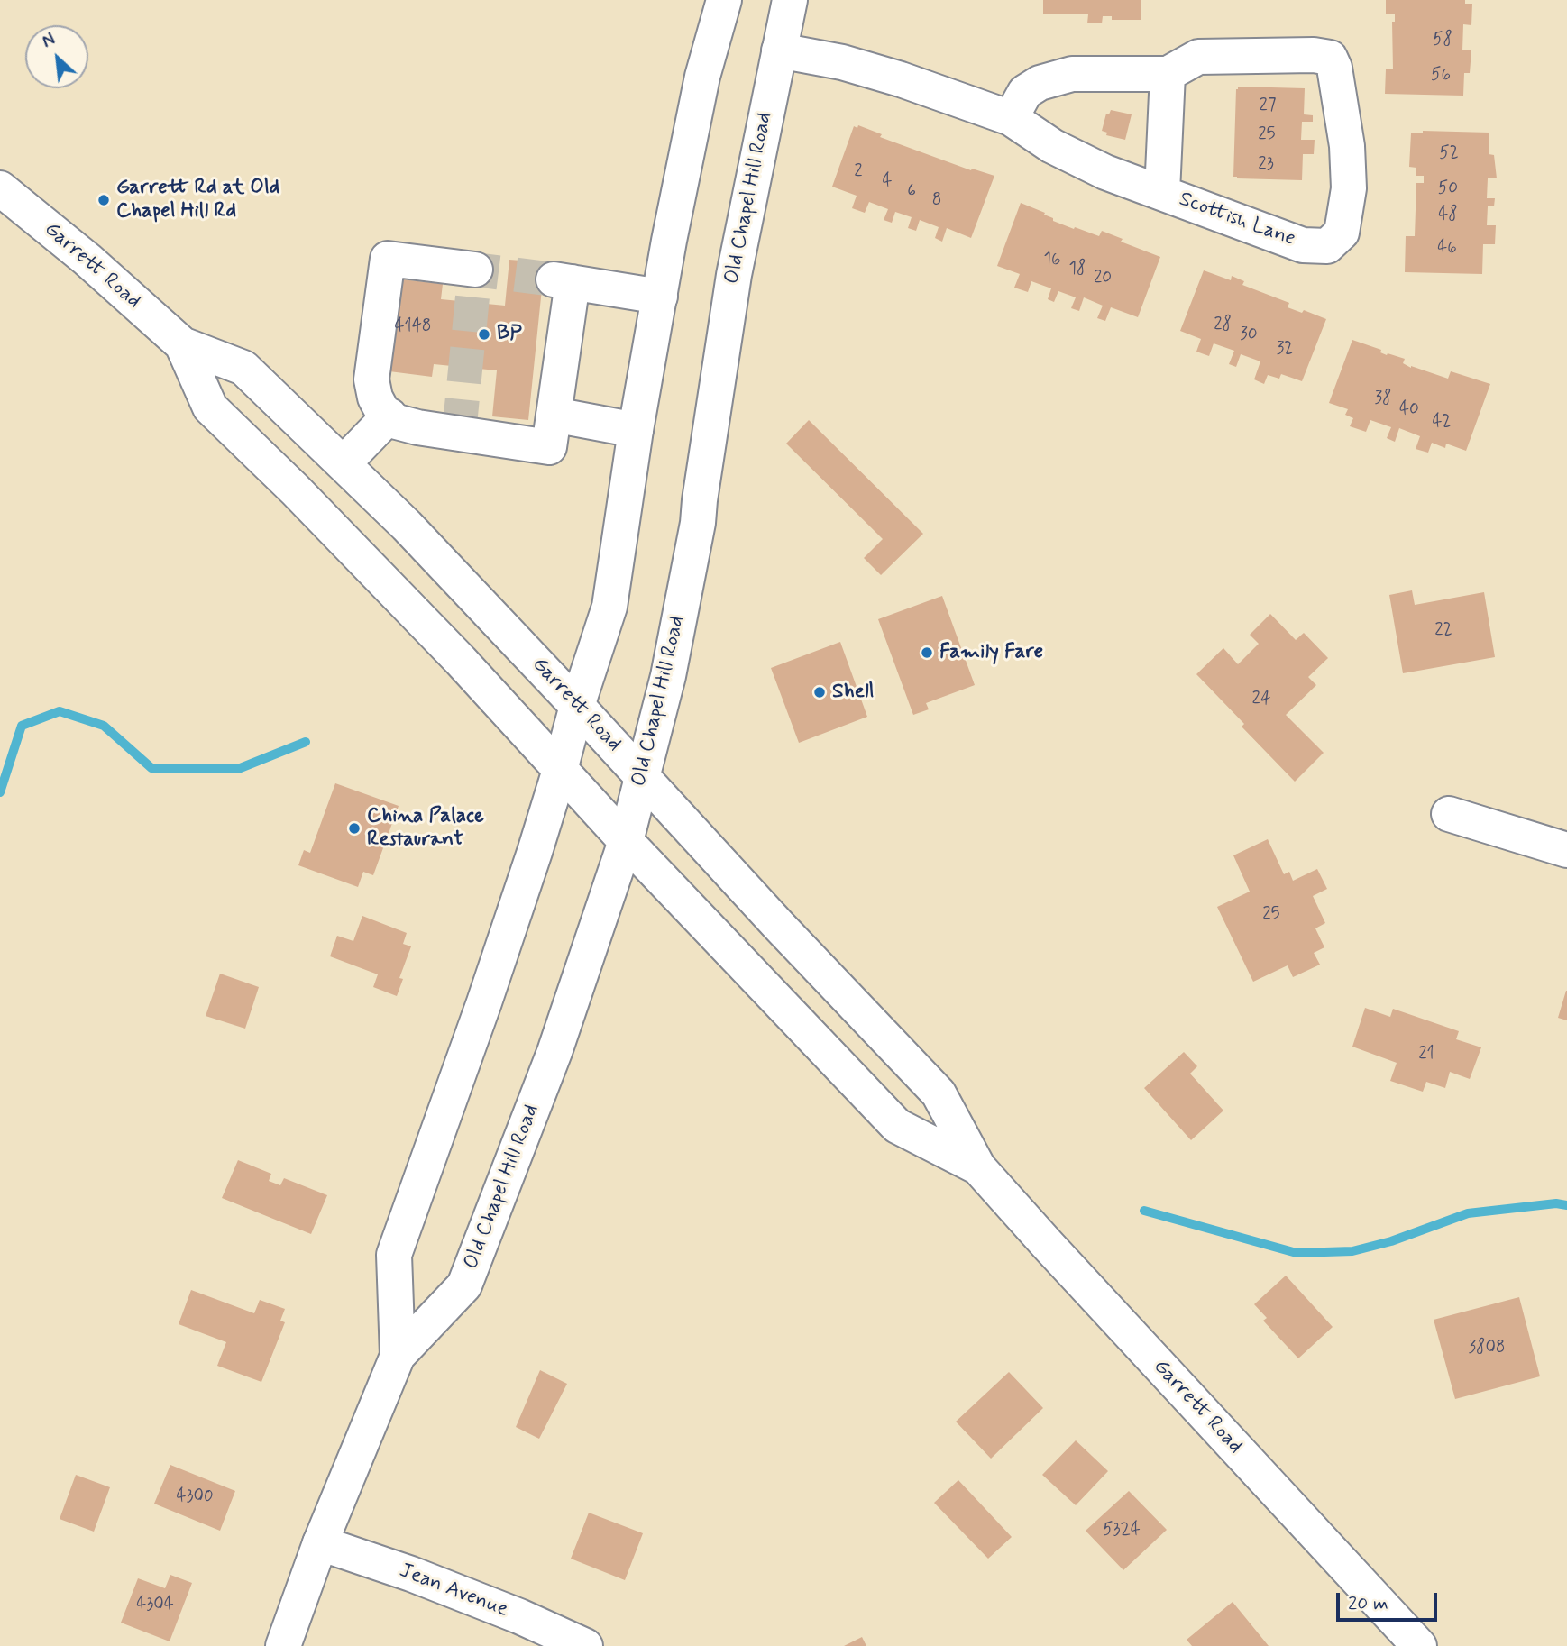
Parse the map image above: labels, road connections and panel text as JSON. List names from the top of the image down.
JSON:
{
  "streets": {
    "street": [
      "Old Chapel Hill Road",
      "Scottish Lane",
      "Garrett Road",
      "Jean Avenue"
    ]
  },
  "crossings": [
    ["Old Chapel Hill Road", "Scottish Lane"],
    ["Old Chapel Hill Road", "Garrett Road"],
    ["Old Chapel Hill Road", "Jean Avenue"]
  ],
  "places": [
    "Garrett Rd at Old Chapel Hill Rd",
    "BP",
    "Family Fare",
    "Shell",
    "China Palace Restaurant"
  ],
  "house_numbers": [
    "58",
    "56",
    "27",
    "25",
    "52",
    "23",
    "2",
    "4",
    "50",
    "6",
    "8",
    "48",
    "46",
    "16",
    "18",
    "20",
    "28",
    "4148",
    "30",
    "32",
    "38",
    "40",
    "42",
    "22",
    "24",
    "25",
    "21",
    "3808",
    "4300",
    "5324",
    "4304"
  ],
  "scale_bar": "20 m",
  "north": "top left"
}
